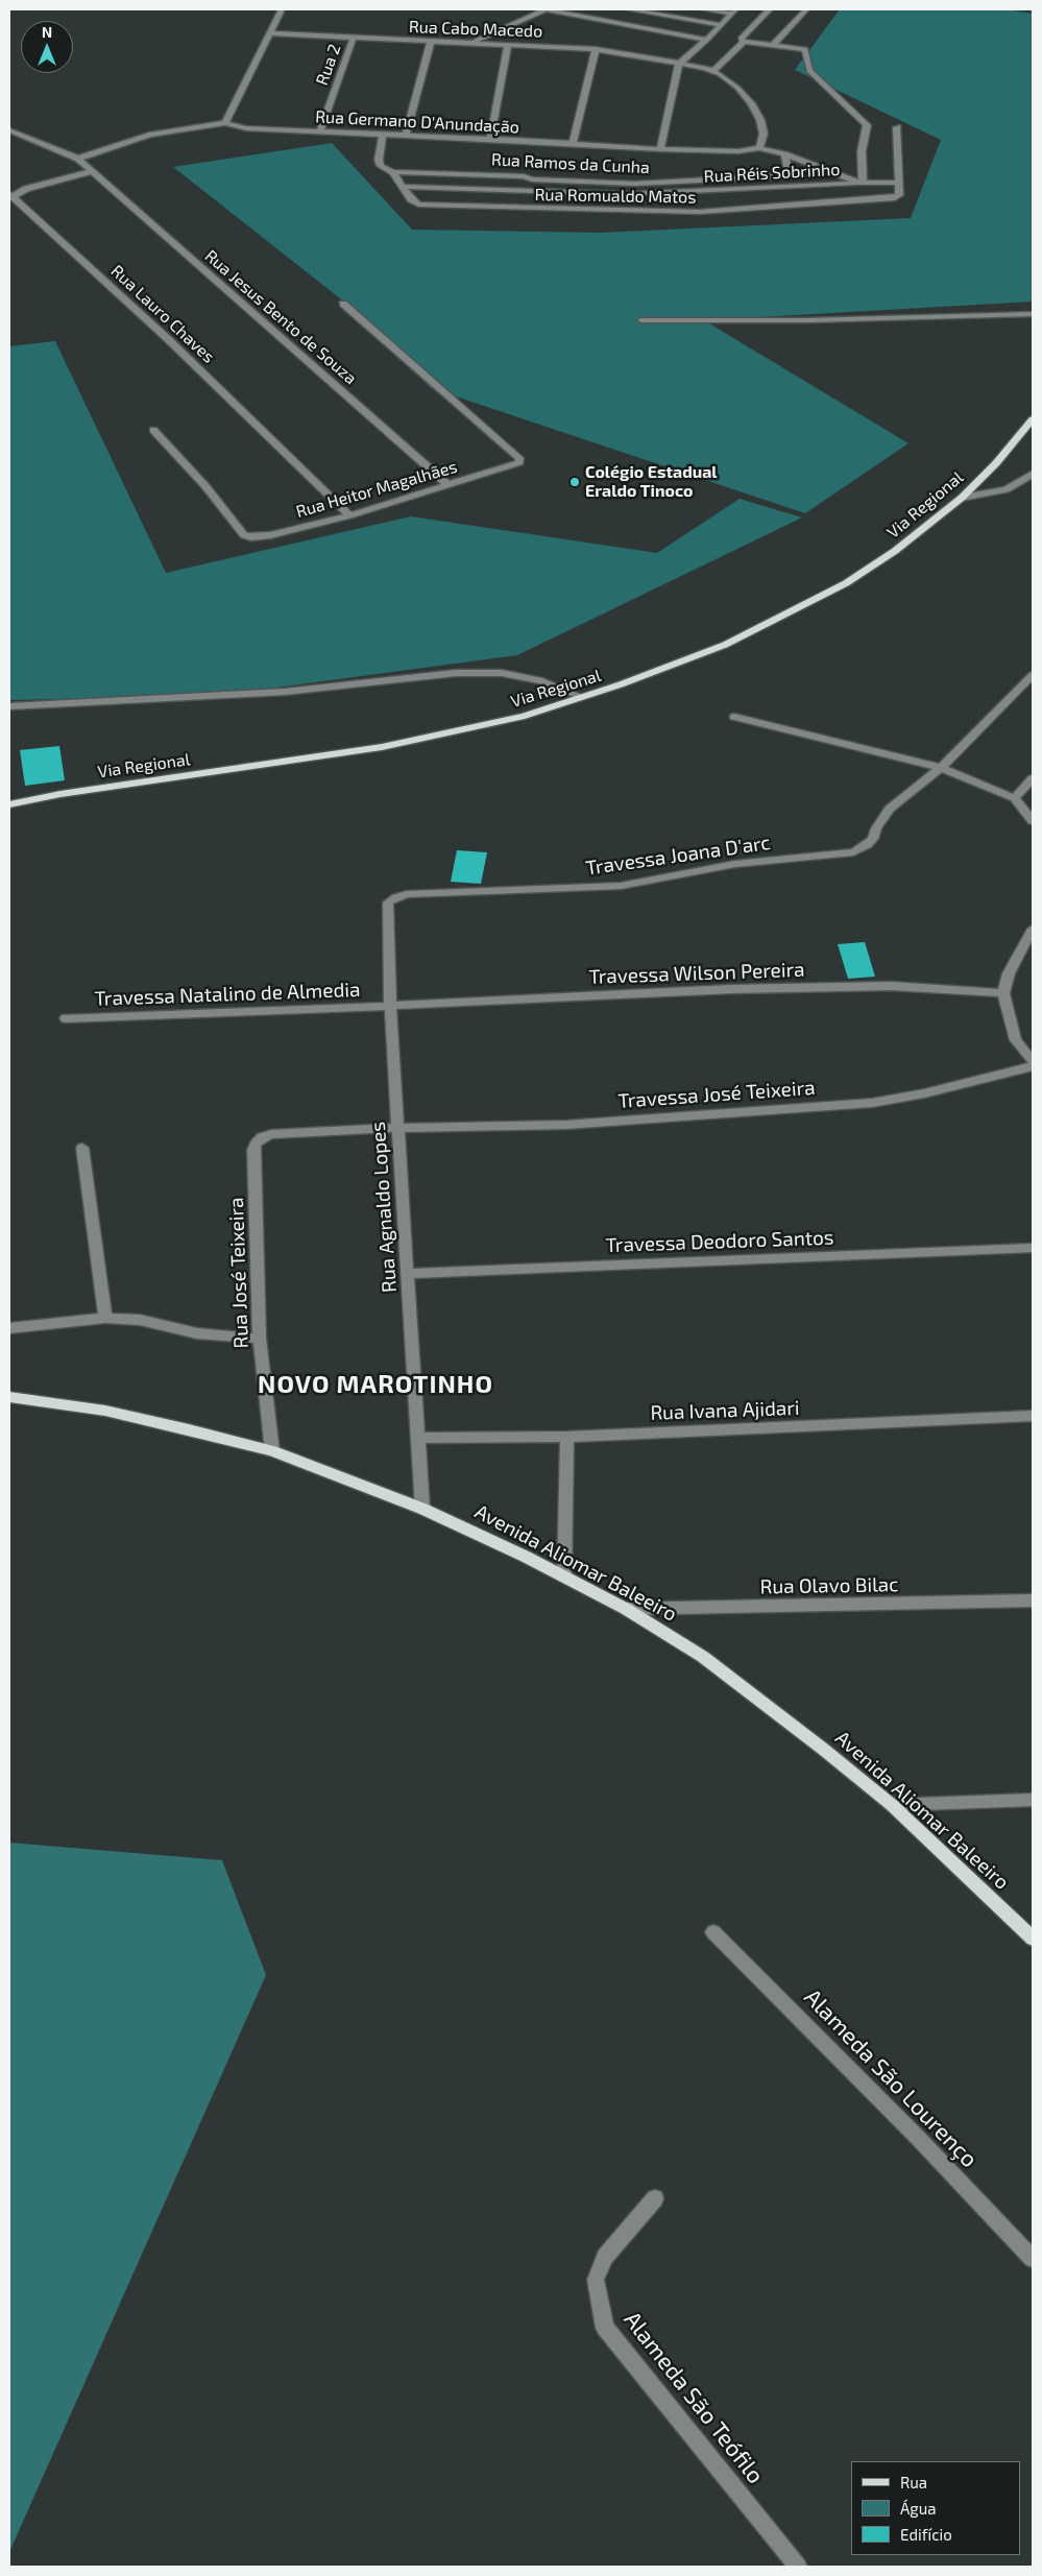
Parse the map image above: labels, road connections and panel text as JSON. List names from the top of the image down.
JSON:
{
  "streets": {
    "main road": ["Via Regional", "Avenida Aliomar Baleeiro"],
    "street": [
      "Rua Cabo Macedo",
      "Rua 2",
      "Rua Germano D'Anundação",
      "Rua Ramos da Cunha",
      "Rua Réis Sobrinho",
      "Rua Romualdo Matos",
      "Rua Lauro Chaves",
      "Rua Jesus Bento de Souza",
      "Rua Heitor Magalhães",
      "Travessa Joana D'arc",
      "Travessa Wilson Pereira",
      "Travessa Natalino de Almedia",
      "Travessa José Teixeira",
      "Rua Agnaldo Lopes",
      "Travessa Deodoro Santos",
      "Rua José Teixeira",
      "Rua Ivana Ajidari",
      "Rua Olavo Bilac",
      "Alameda São Lourenço",
      "Alameda São Teófilo"
    ]
  },
  "crossings": [
    ["Rua Cabo Macedo", "Rua 2"],
    ["Rua 2", "Rua Germano D'Anundação"],
    ["Rua Germano D'Anundação", "Rua Romualdo Matos"],
    ["Rua Germano D'Anundação", "Rua Jesus Bento de Souza"],
    ["Rua Ramos da Cunha", "Rua Romualdo Matos"],
    ["Rua Réis Sobrinho", "Rua Romualdo Matos"],
    ["Rua Lauro Chaves", "Rua Jesus Bento de Souza"],
    ["Rua Lauro Chaves", "Rua Heitor Magalhães"],
    ["Rua Jesus Bento de Souza", "Rua Heitor Magalhães"],
    ["Travessa Joana D'arc", "Rua Agnaldo Lopes"],
    ["Travessa Wilson Pereira", "Travessa Natalino de Almedia"],
    ["Travessa Wilson Pereira", "Rua Agnaldo Lopes"],
    ["Travessa Natalino de Almedia", "Rua Agnaldo Lopes"],
    ["Travessa José Teixeira", "Rua Agnaldo Lopes"],
    ["Travessa José Teixeira", "Rua José Teixeira"],
    ["Rua Agnaldo Lopes", "Travessa Deodoro Santos"],
    ["Rua Agnaldo Lopes", "Rua Ivana Ajidari"],
    ["Rua Agnaldo Lopes", "Avenida Aliomar Baleeiro"],
    ["Rua José Teixeira", "Avenida Aliomar Baleeiro"],
    ["Avenida Aliomar Baleeiro", "Rua Olavo Bilac"]
  ],
  "districts": ["NOVO MAROTINHO"],
  "places": ["Colégio Estadual Eraldo Tinoco"],
  "legend": ["Rua", "Água", "Edifício"],
  "north": "top"
}
